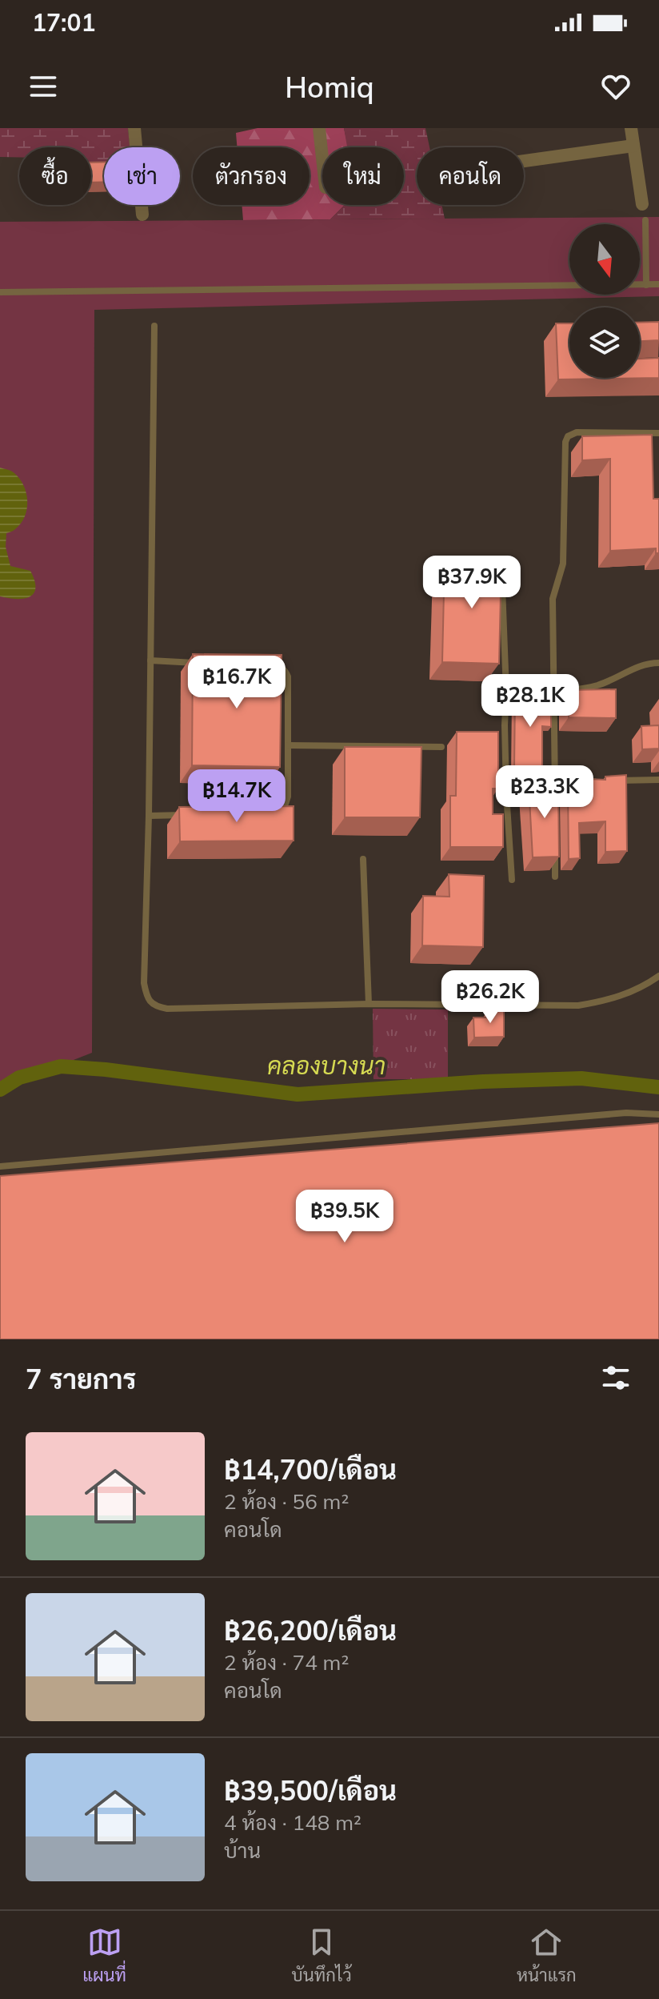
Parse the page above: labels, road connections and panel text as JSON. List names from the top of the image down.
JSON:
{
  "water": ["คลองบางนา"],
  "north": "bottom",
  "page": {
    "status": "17:01",
    "header": "Homiq",
    "chip": [
      "ซื้อ",
      "เช่า",
      "ตัวกรอง",
      "ใหม่",
      "คอนโด"
    ],
    "price": [
      "฿37.9K",
      "฿16.7K",
      "฿28.1K",
      "฿23.3K",
      "฿14.7K",
      "฿26.2K",
      "฿39.5K"
    ],
    "heading": "7 รายการ",
    "list": [
      {
        "name": "฿14,700/เดือน",
        "note": "2 ห้อง · 56 m² · คอนโด"
      },
      {
        "name": "฿26,200/เดือน",
        "note": "2 ห้อง · 74 m² · คอนโด"
      },
      {
        "name": "฿39,500/เดือน",
        "note": "4 ห้อง · 148 m² · บ้าน"
      }
    ],
    "tabs": ["แผนที่", "บันทึกไว้", "หน้าแรก"]
  }
}
